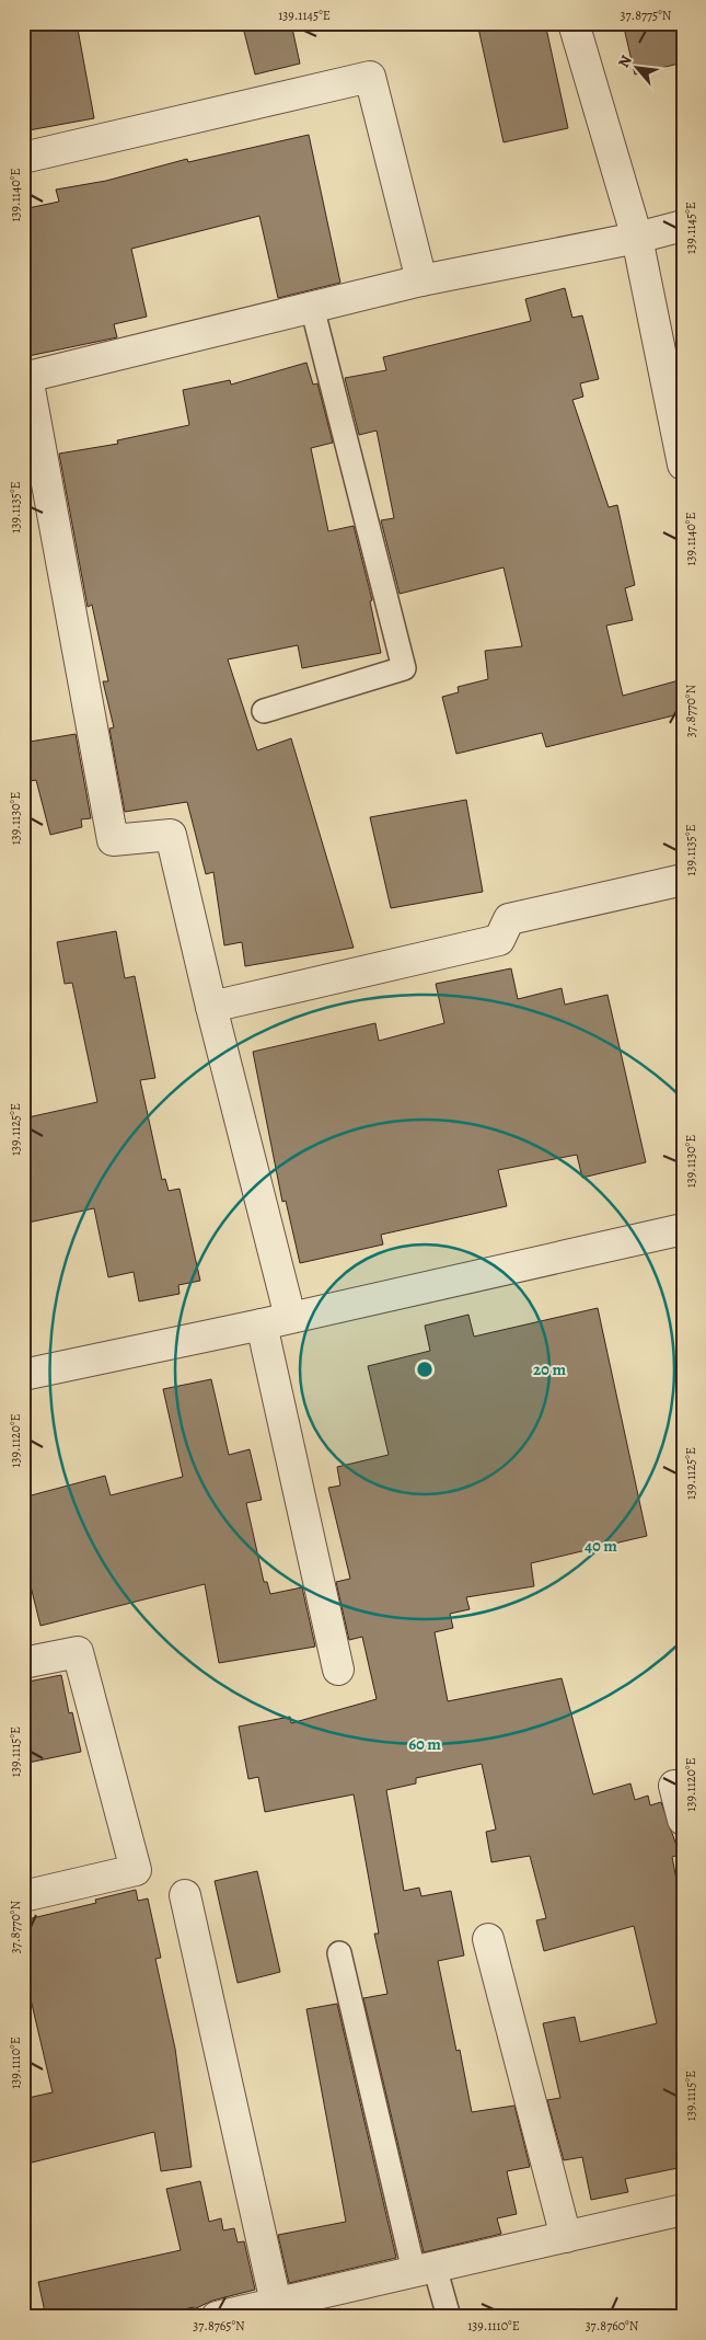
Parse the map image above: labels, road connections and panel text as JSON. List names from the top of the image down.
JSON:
{
  "north": "top left",
  "coordinates": [
    "139.1145°E",
    "37.8775°N",
    "139.1140°E",
    "139.1135°E",
    "37.8770°N",
    "139.1130°E",
    "139.1125°E",
    "139.1120°E",
    "139.1115°E",
    "139.1110°E",
    "37.8765°N",
    "37.8760°N"
  ],
  "rings": ["20 m", "40 m", "60 m"]
}
